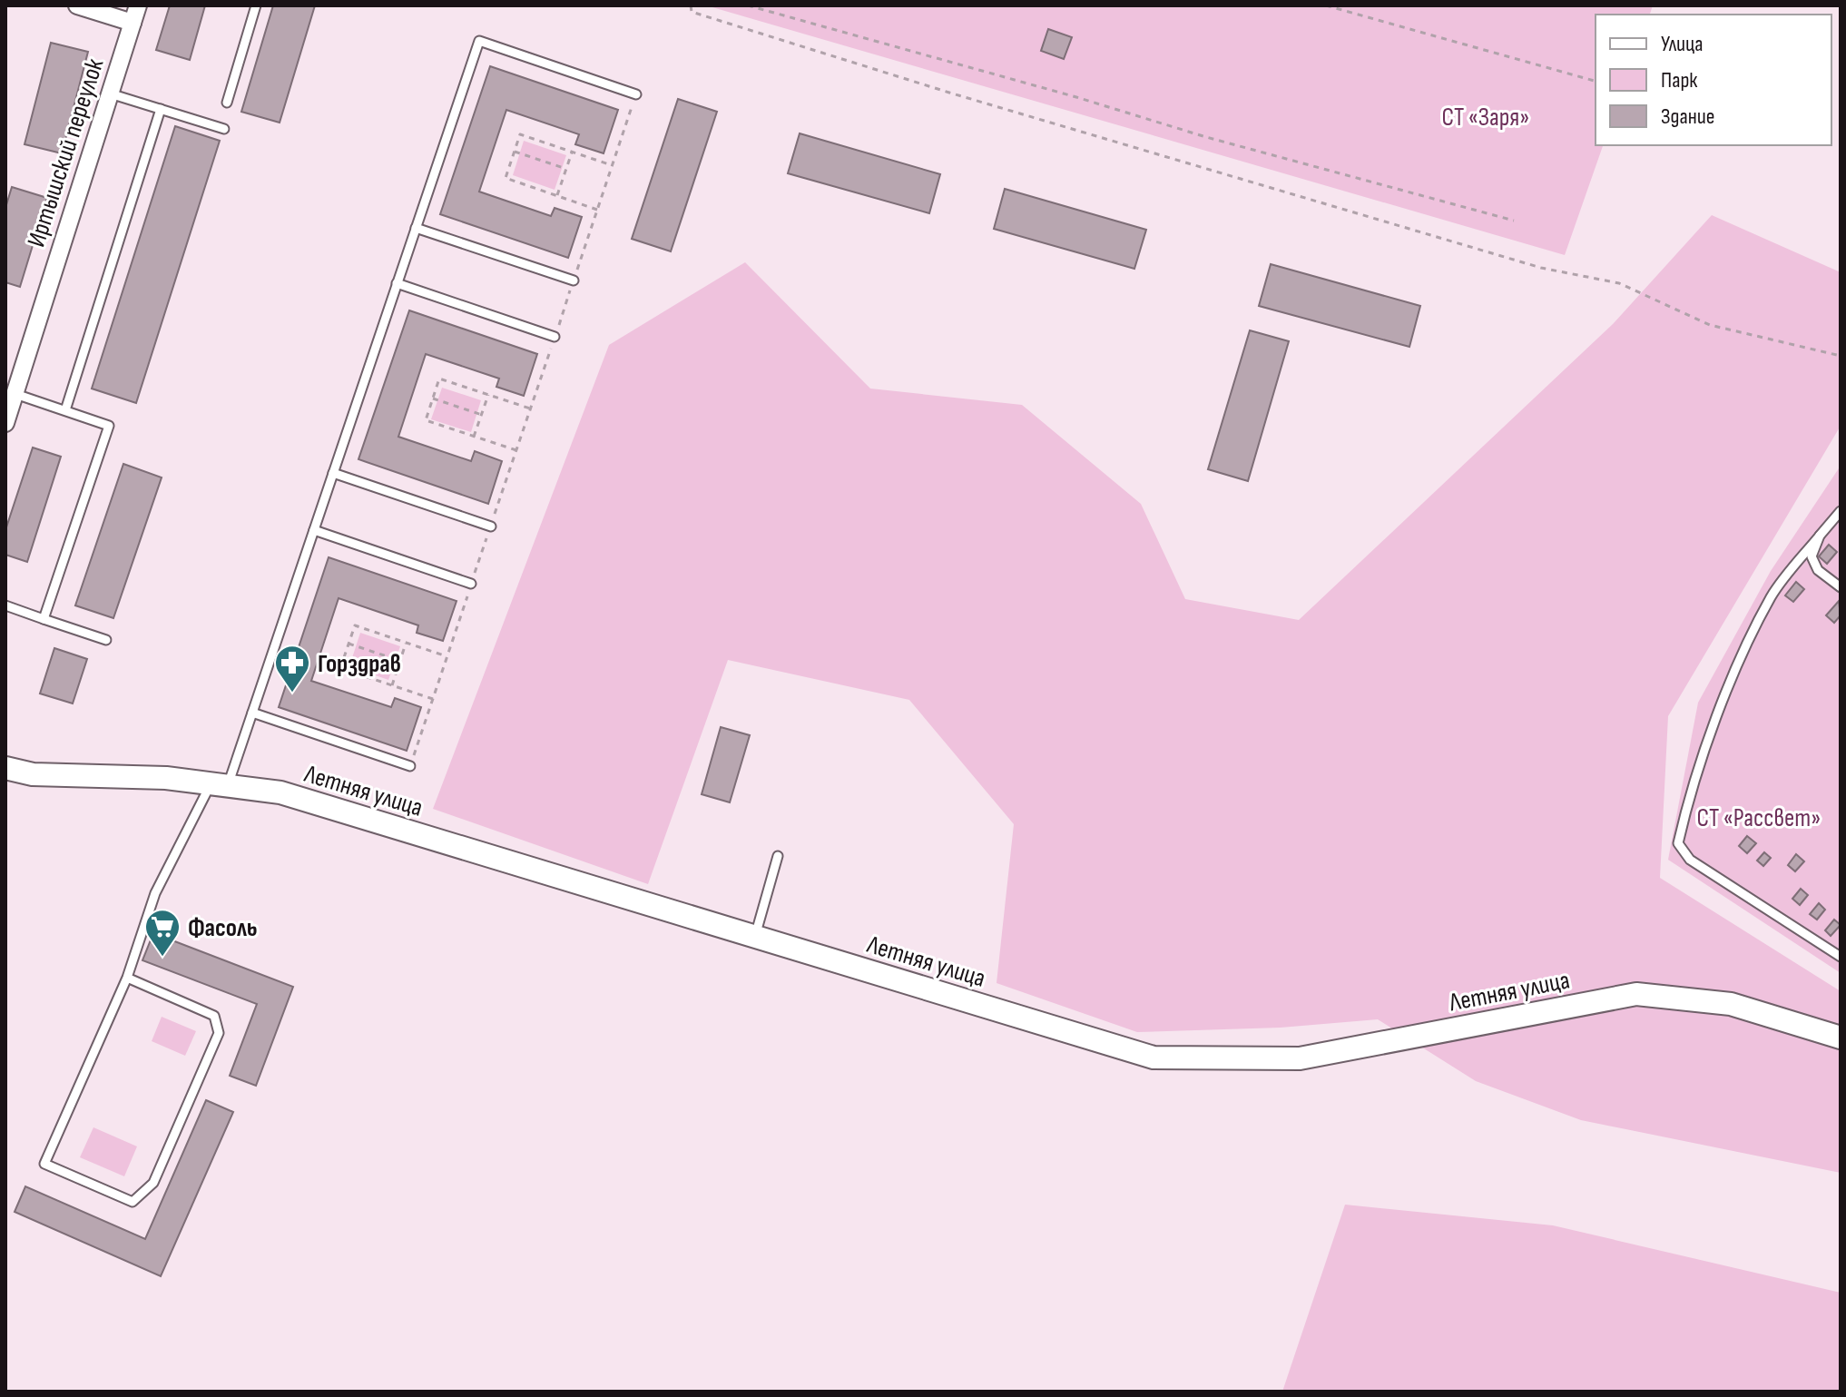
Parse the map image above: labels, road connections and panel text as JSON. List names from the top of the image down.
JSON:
{
  "streets": {
    "street": ["Иртышский переулок", "Летняя улица"]
  },
  "parks": ["СТ «Заря»", "СТ «Рассвет»"],
  "places": {
    "pharmacy": ["Горздрав"],
    "supermarket": ["Фасоль"]
  },
  "legend": ["Улица", "Парк", "Здание"]
}
